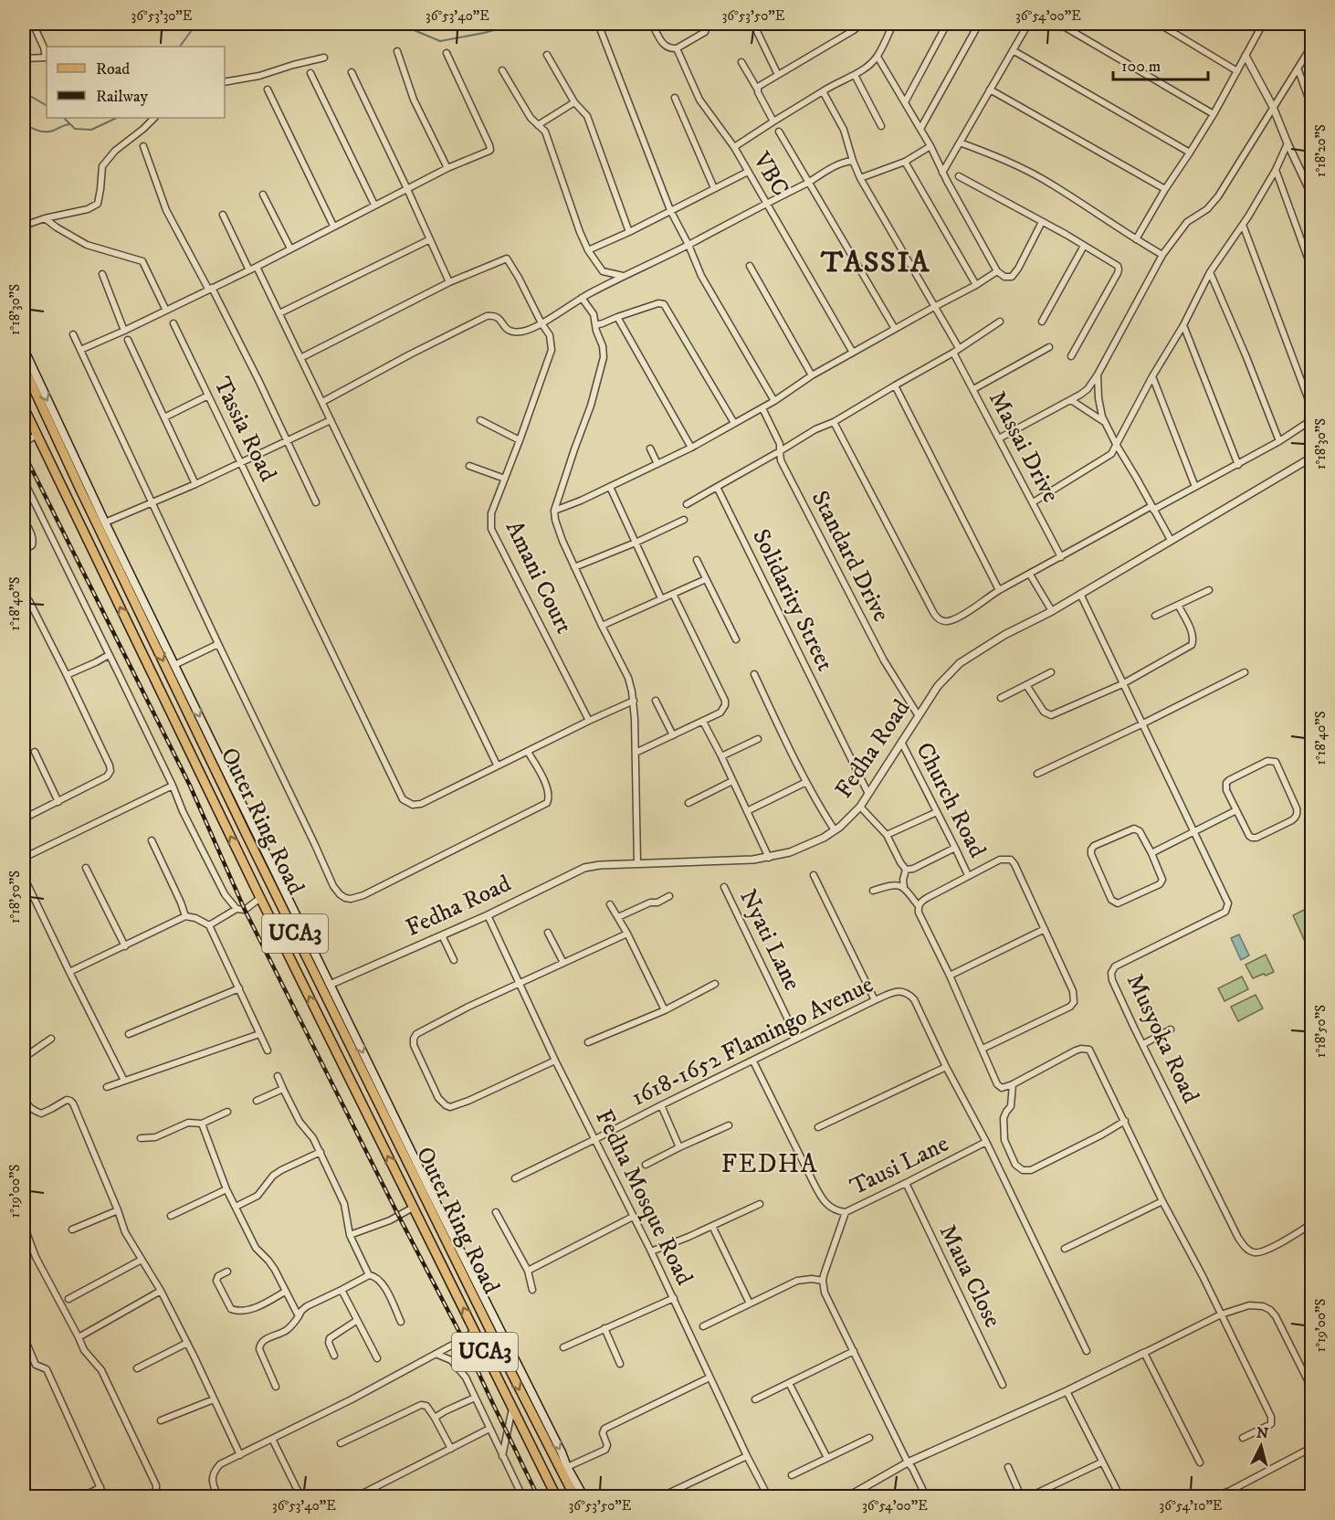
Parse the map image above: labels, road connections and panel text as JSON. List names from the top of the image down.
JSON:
{
  "streets": {
    "main road": ["Outer Ring Road", "UCA3"],
    "street": [
      "VBC",
      "Tassia Road",
      "Massai Drive",
      "Standard Drive",
      "Amani Court",
      "Solidarity Street",
      "Fedha Road",
      "Church Road",
      "Nyati Lane",
      "Musyoka Road",
      "1618-1652 Flamingo Avenue",
      "Tausi Lane",
      "Fedha Mosque Road",
      "Maua Close"
    ]
  },
  "crossings": [
    ["Standard Drive", "Fedha Road"],
    ["Solidarity Street", "Fedha Road"],
    ["Fedha Road", "Church Road"],
    ["Fedha Road", "UCA3"],
    ["Fedha Road", "Musyoka Road"],
    ["Fedha Road", "Fedha Mosque Road"],
    ["Outer Ring Road", "UCA3"],
    ["Nyati Lane", "1618-1652 Flamingo Avenue"],
    ["1618-1652 Flamingo Avenue", "Tausi Lane"],
    ["1618-1652 Flamingo Avenue", "Fedha Mosque Road"],
    ["Tausi Lane", "Maua Close"]
  ],
  "districts": ["TASSIA", "FEDHA"],
  "legend": ["Road", "Railway"],
  "scale_bar": "100 m",
  "north": "top",
  "coordinates": [
    "36°53'30\"E",
    "36°53'40\"E",
    "36°53'50\"E",
    "36°54'00\"E",
    "1°18'20\"S",
    "1°18'30\"S",
    "1°18'40\"S",
    "1°18'50\"S",
    "1°19'00\"S",
    "36°54'10\"E"
  ]
}
